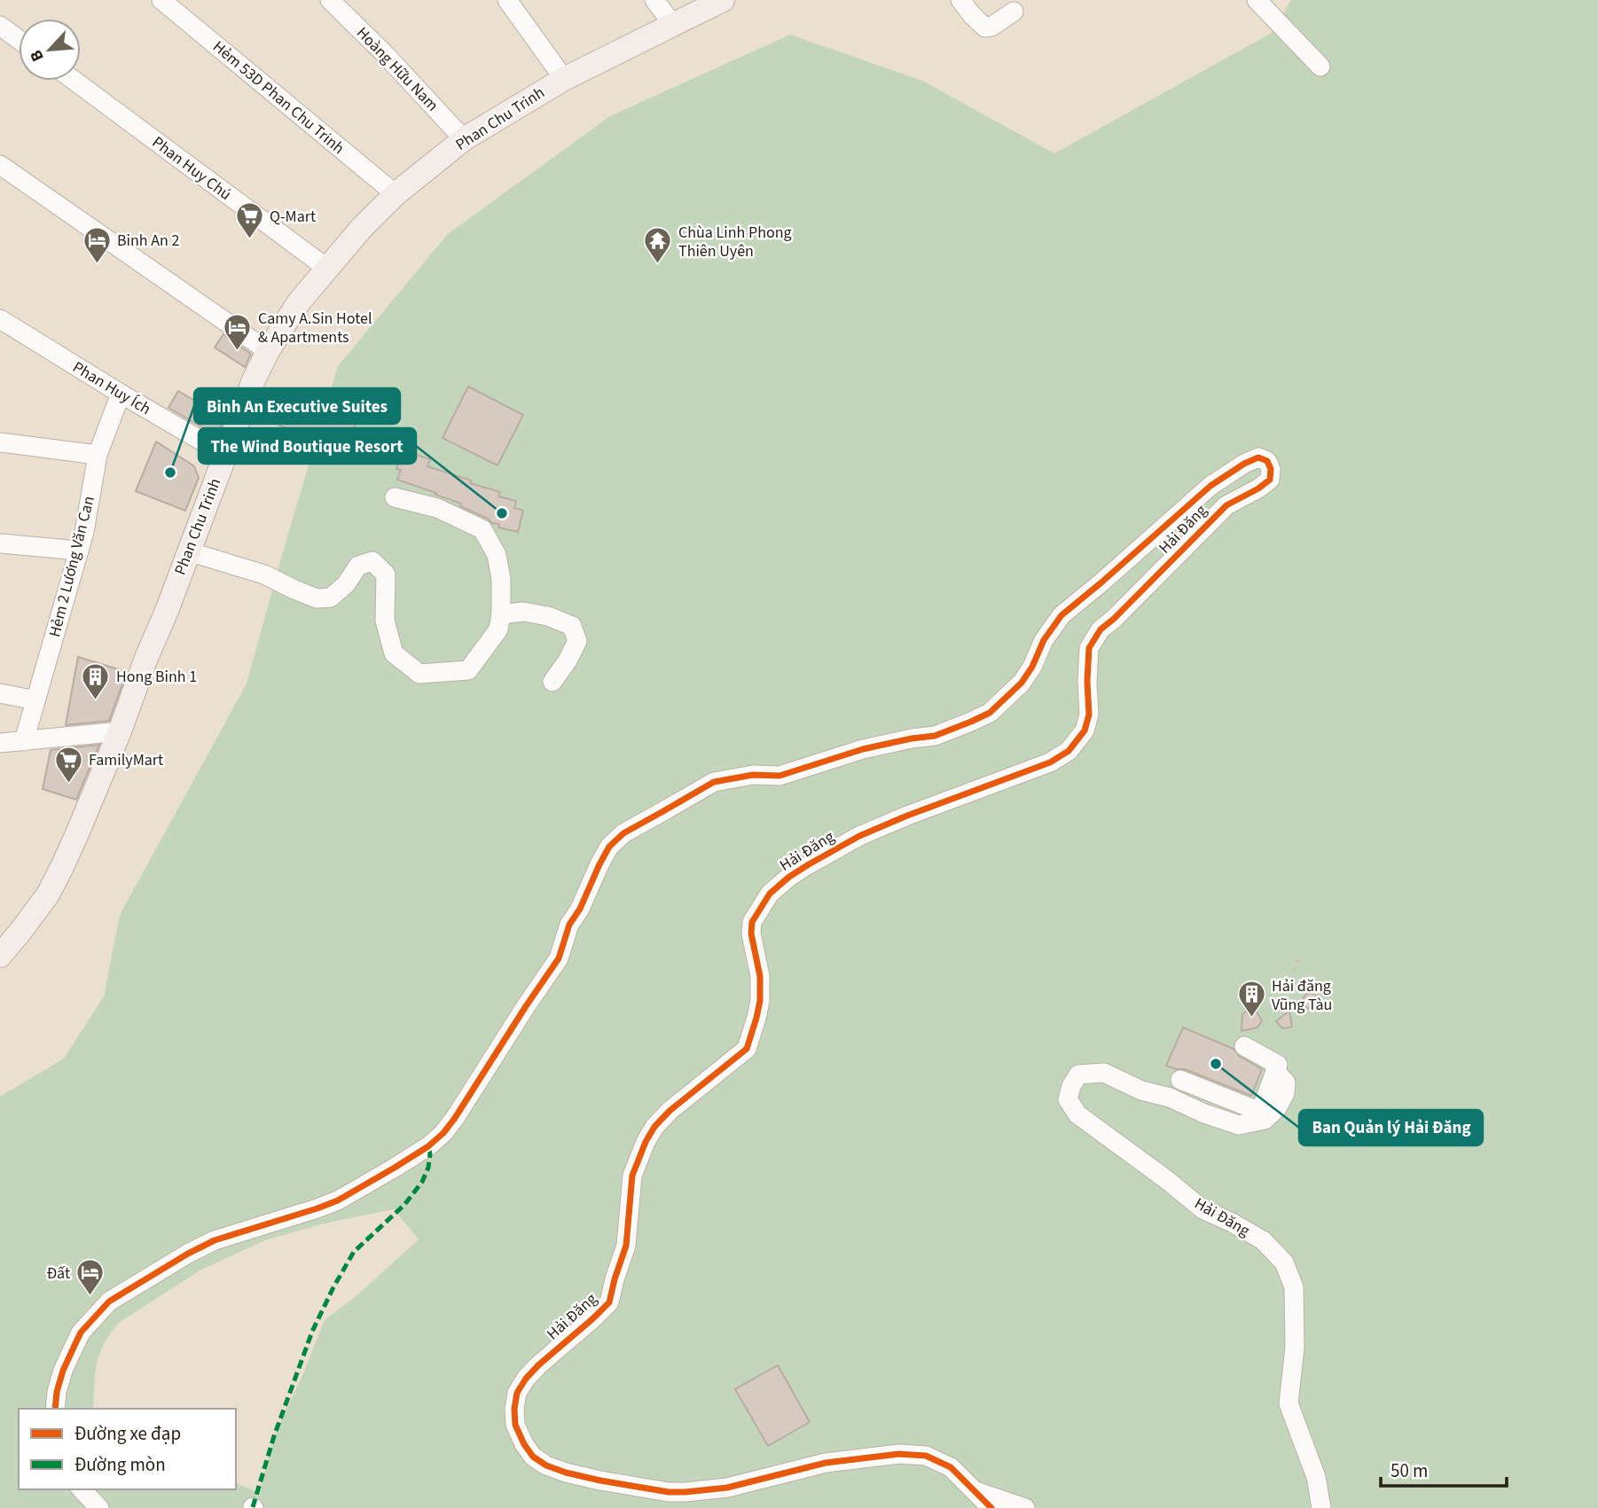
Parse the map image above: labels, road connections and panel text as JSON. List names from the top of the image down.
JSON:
{
  "streets": {
    "main road": ["Phan Chu Trinh"],
    "street": [
      "Hoàng Hữu Nam",
      "Hẻm 53D Phan Chu Trinh",
      "Phan Huy Chú",
      "Phan Huy Ích",
      "Hải Đăng",
      "Hẻm 2 Lương Văn Can"
    ]
  },
  "crossings": [
    ["Hoàng Hữu Nam", "Phan Chu Trinh"],
    ["Hẻm 53D Phan Chu Trinh", "Phan Chu Trinh"],
    ["Phan Chu Trinh", "Phan Huy Chú"],
    ["Phan Chu Trinh", "Phan Huy Ích"],
    ["Phan Huy Ích", "Hẻm 2 Lương Văn Can"]
  ],
  "places": {
    "supermarket": ["Q-Mart", "FamilyMart"],
    "hotel": ["Binh An 2", "Camy A.Sin Hotel & Apartments", "Đất"],
    "temple": ["Chùa Linh Phong Thiên Uyên"],
    "other": ["Binh An Executive Suites", "The Wind Boutique Resort", "Ban Quản lý Hải Đăng"],
    "building": ["Hong Binh 1", "Hải đăng Vũng Tàu"]
  },
  "legend": ["Đường xe đạp", "Đường mòn"],
  "scale_bar": "50 m",
  "north": "bottom left"
}
